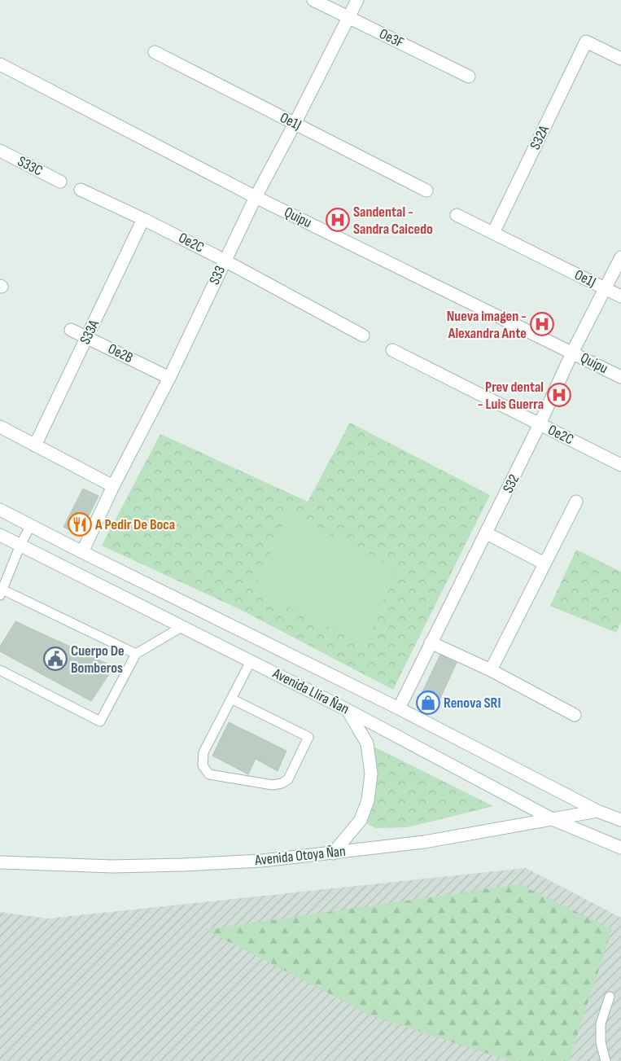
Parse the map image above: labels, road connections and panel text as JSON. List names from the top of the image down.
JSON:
{
  "streets": {
    "street": [
      "Oe3F",
      "Oe1J",
      "S32A",
      "S33C",
      "Quipu",
      "Oe2C",
      "S33",
      "S33A",
      "Oe2B",
      "S32",
      "Avenida Llira Ñan",
      "Avenida Otoya Ñan"
    ]
  },
  "crossings": [
    ["Oe3F", "S33"],
    ["Oe1J", "S32A"],
    ["Oe1J", "S33"],
    ["Oe1J", "S32"],
    ["Quipu", "S33"],
    ["Quipu", "S32"],
    ["Oe2C", "S33"],
    ["Oe2C", "S33A"],
    ["Oe2C", "S32"],
    ["S33", "Oe2B"],
    ["S33", "Avenida Llira Ñan"],
    ["S33A", "Oe2B"],
    ["S32", "Avenida Llira Ñan"],
    ["Avenida Llira Ñan", "Avenida Otoya Ñan"]
  ],
  "places": {
    "hospital": ["Sandental - Sandra Caicedo", "Nueva imagen - Alexandra Ante", "Prev dental - Luis Guerra"],
    "restaurant": ["A Pedir De Boca"],
    "public building": ["Cuerpo De Bomberos"],
    "shop": ["Renova SRI"]
  }
}
